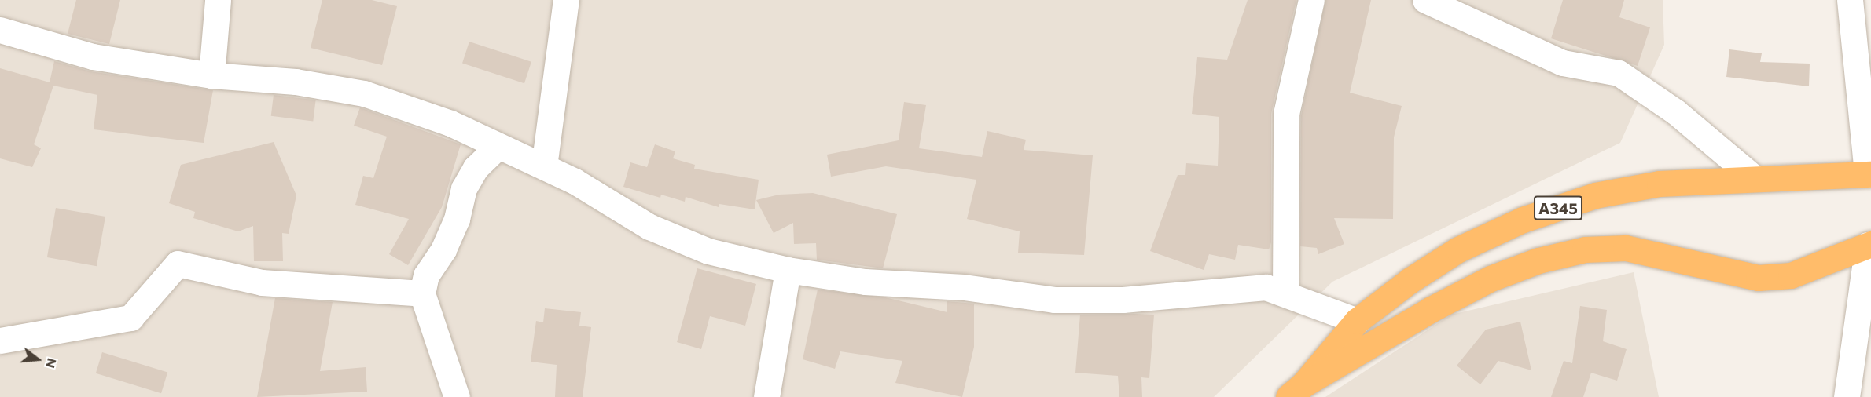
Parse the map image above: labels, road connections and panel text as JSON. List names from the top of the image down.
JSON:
{
  "streets": {
    "highway": ["A345"]
  },
  "north": "right"
}
